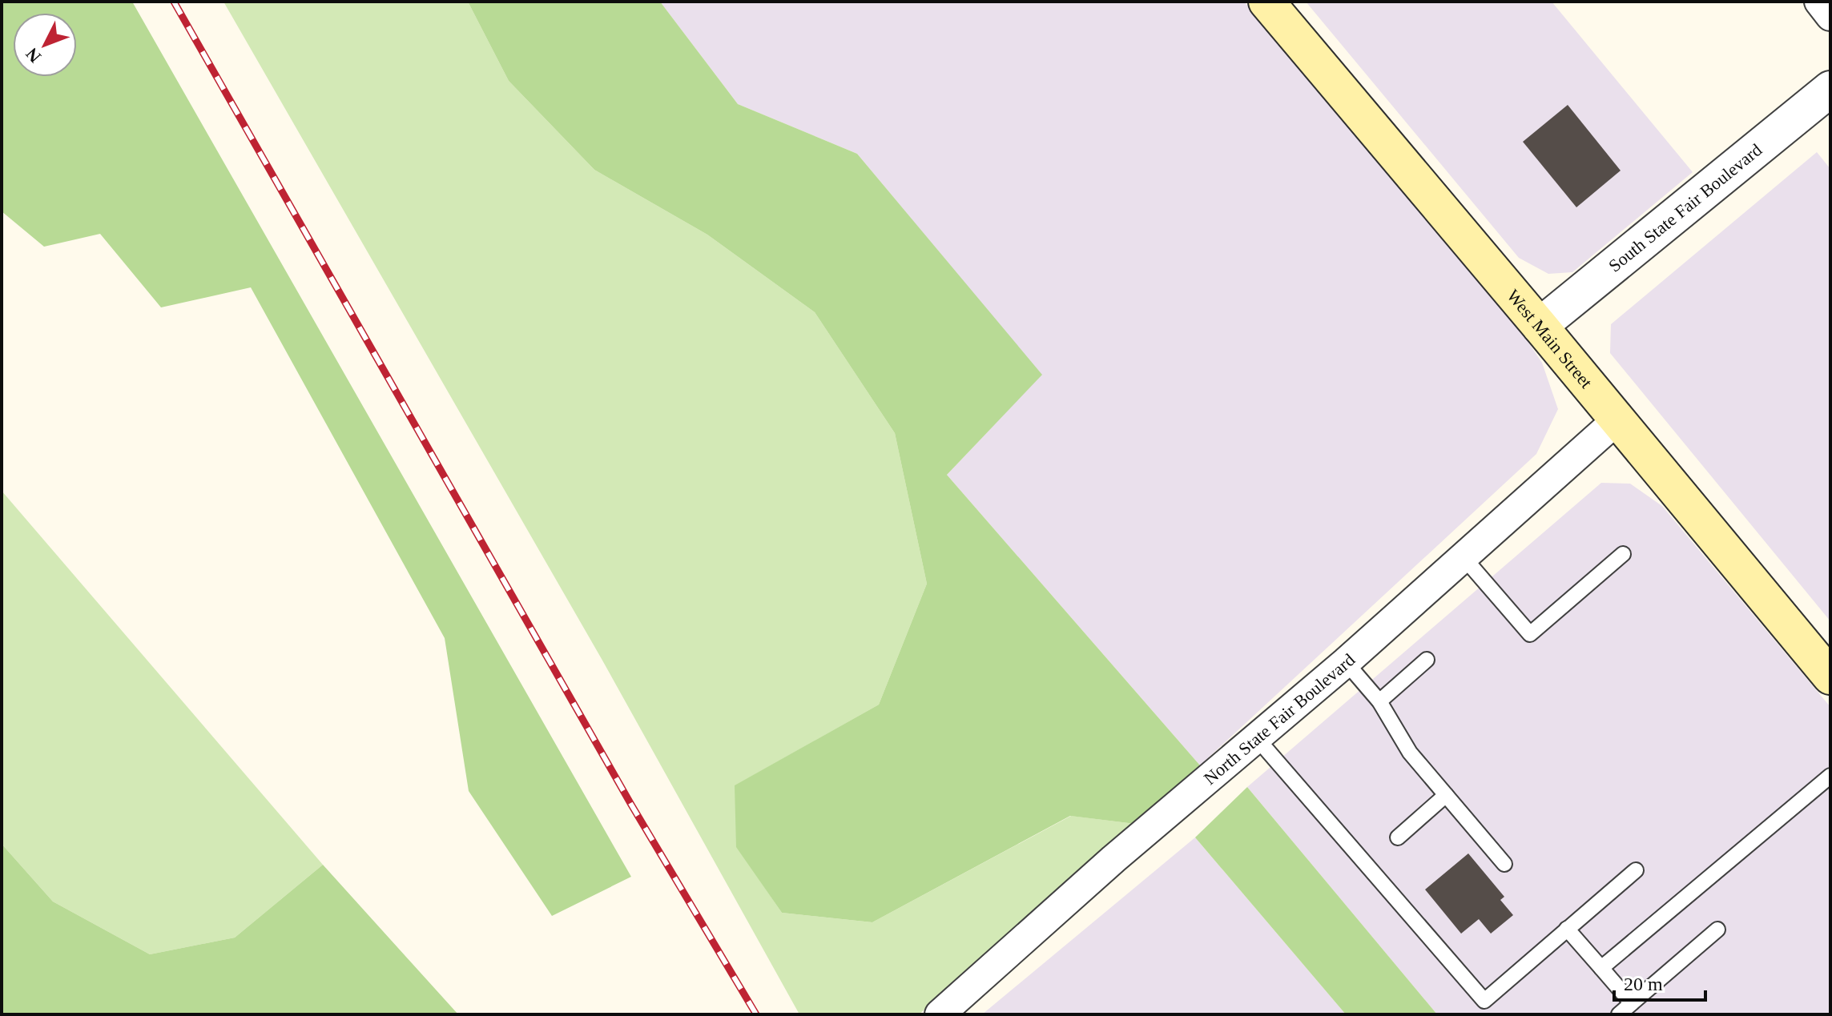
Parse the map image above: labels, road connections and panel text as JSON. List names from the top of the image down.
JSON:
{
  "streets": {
    "main road": ["West Main Street"],
    "street": ["South State Fair Boulevard", "North State Fair Boulevard"]
  },
  "crossings": [
    ["South State Fair Boulevard", "West Main Street"],
    ["West Main Street", "North State Fair Boulevard"]
  ],
  "scale_bar": "20 m",
  "north": "bottom left"
}
